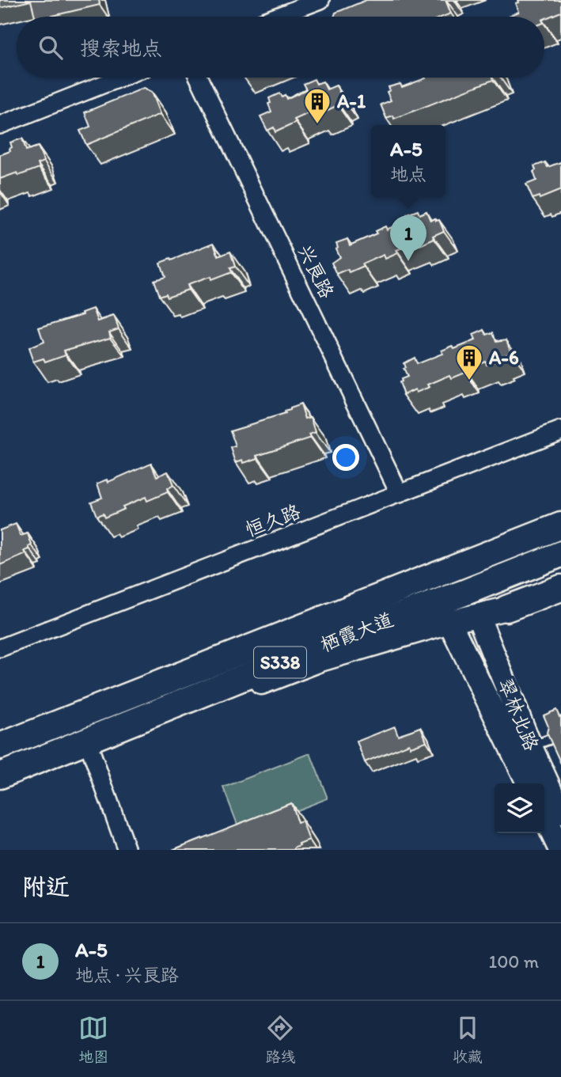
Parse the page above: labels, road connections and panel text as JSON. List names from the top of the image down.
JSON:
{
  "streets": {
    "main road": ["栖霞大道", "S338"],
    "street": ["兴良路", "恒久路", "翠林北路"]
  },
  "crossings": [
    ["兴良路", "恒久路"]
  ],
  "places": {
    "building": ["A-1", "A-6"]
  },
  "page": {
    "search": "搜索地点",
    "popup": ["A-5", "地点"],
    "pins": "1",
    "heading": "附近",
    "list": [
      {
        "mark": "1",
        "name": "A-5",
        "note": "地点 · 兴良路",
        "value": "100 m"
      }
    ],
    "nav": ["地图", "路线", "收藏"]
  }
}
